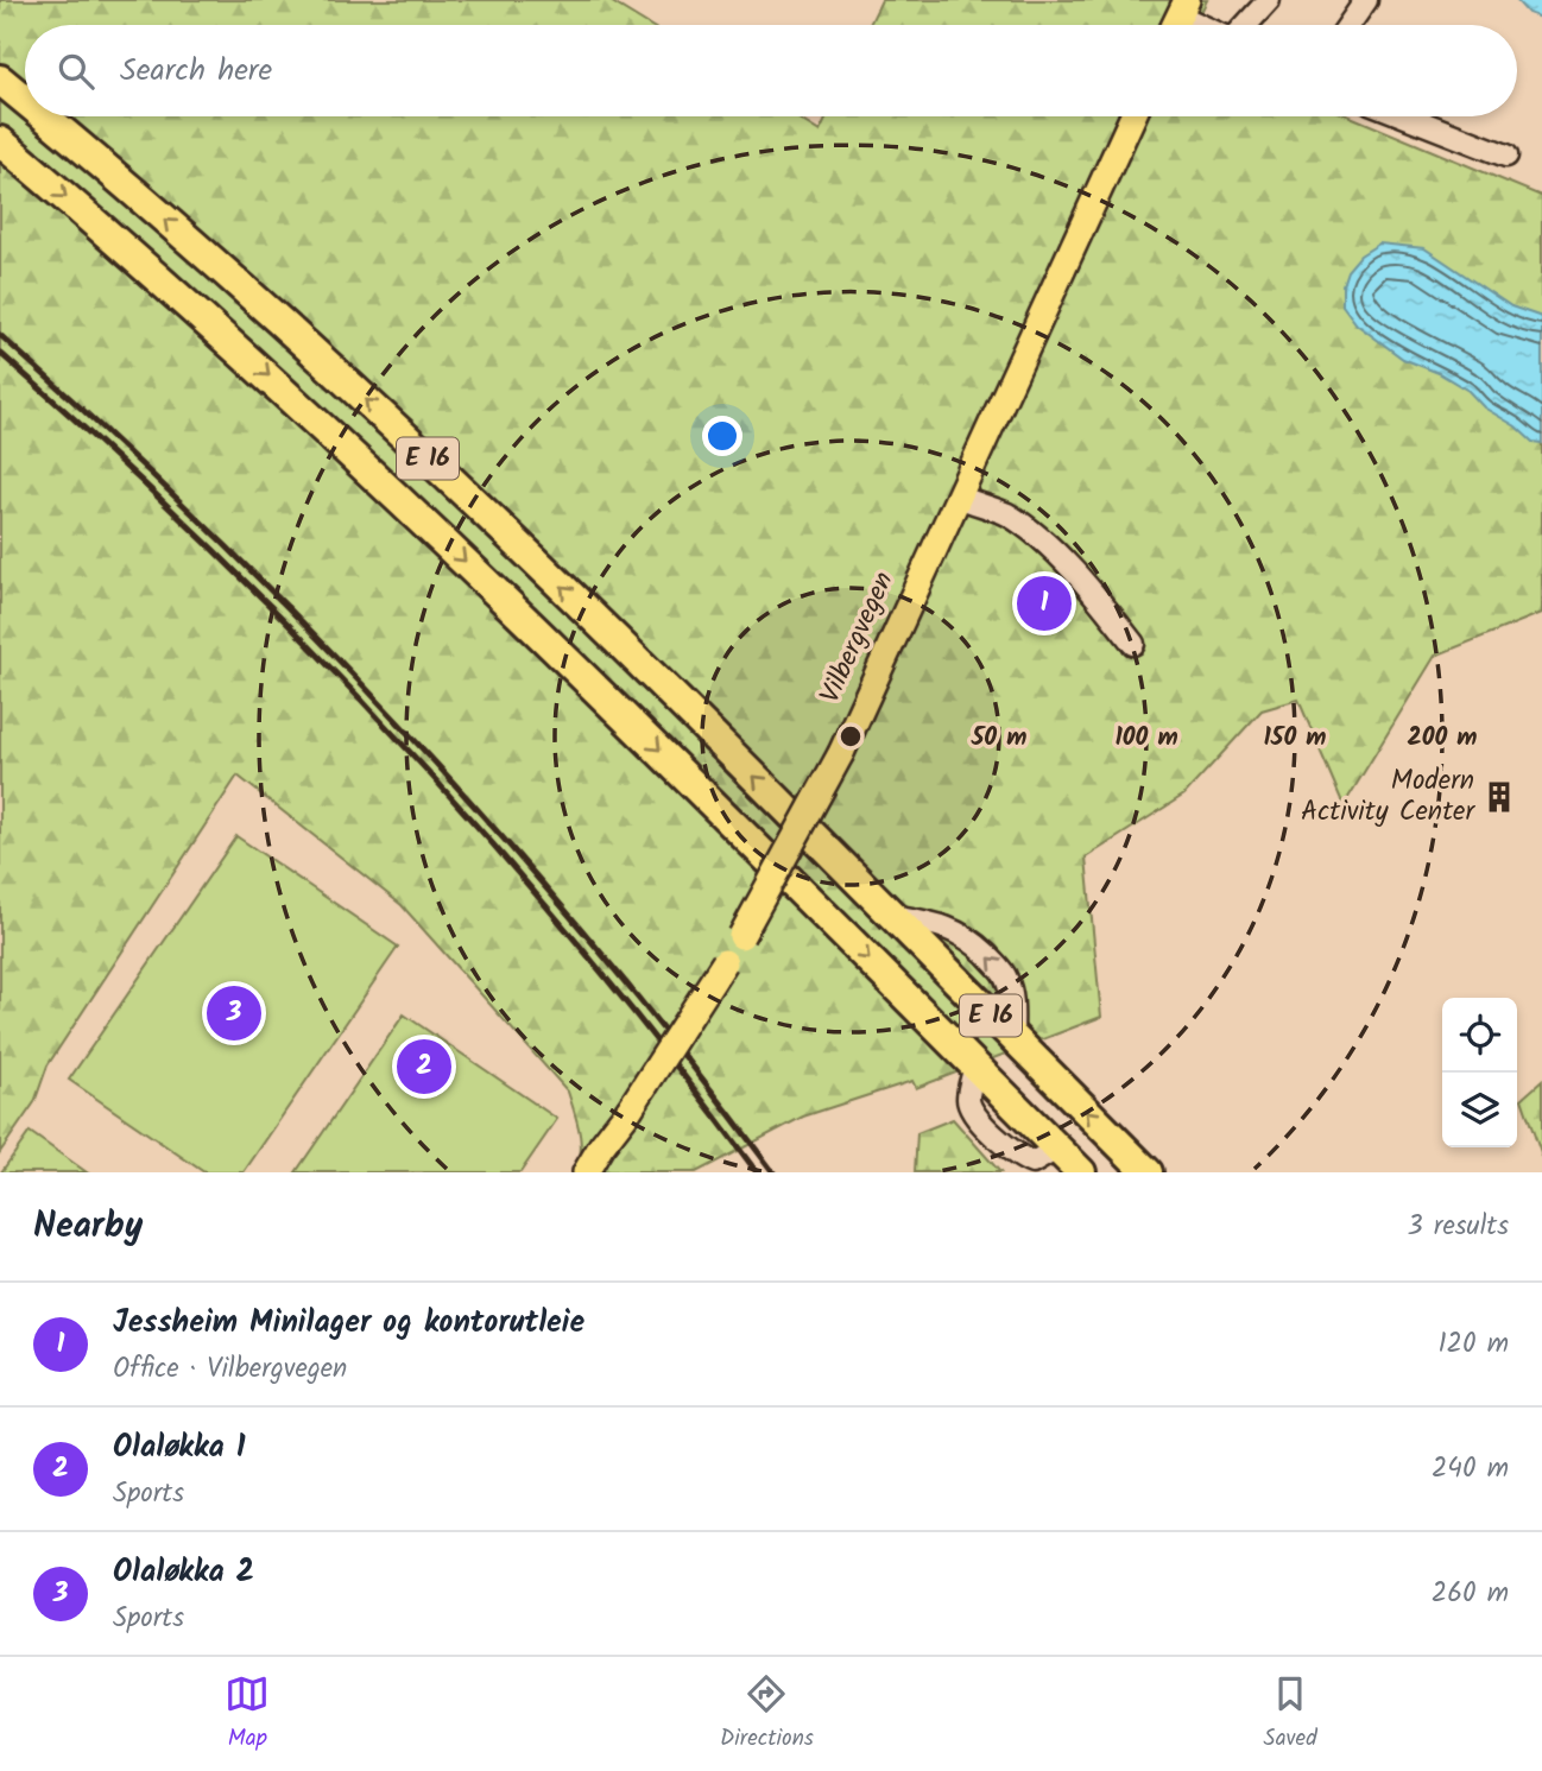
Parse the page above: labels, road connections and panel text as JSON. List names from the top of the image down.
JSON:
{
  "streets": {
    "highway": ["E 16"],
    "main road": ["Vilbergvegen"]
  },
  "places": {
    "building": ["Modern Activity Center"]
  },
  "page": {
    "search": "Search here",
    "pins": ["1", "3", "2"],
    "heading": ["Nearby", "3 results"],
    "list": [
      {
        "mark": "1",
        "name": "Jessheim Minilager og kontorutleie",
        "note": "Office · Vilbergvegen",
        "value": "120 m"
      },
      {
        "mark": "2",
        "name": "Olaløkka 1",
        "note": "Sports",
        "value": "240 m"
      },
      {
        "mark": "3",
        "name": "Olaløkka 2",
        "note": "Sports",
        "value": "260 m"
      }
    ],
    "nav": ["Map", "Directions", "Saved"]
  },
  "rings": [
    "50 m",
    "100 m",
    "150 m",
    "200 m"
  ]
}
